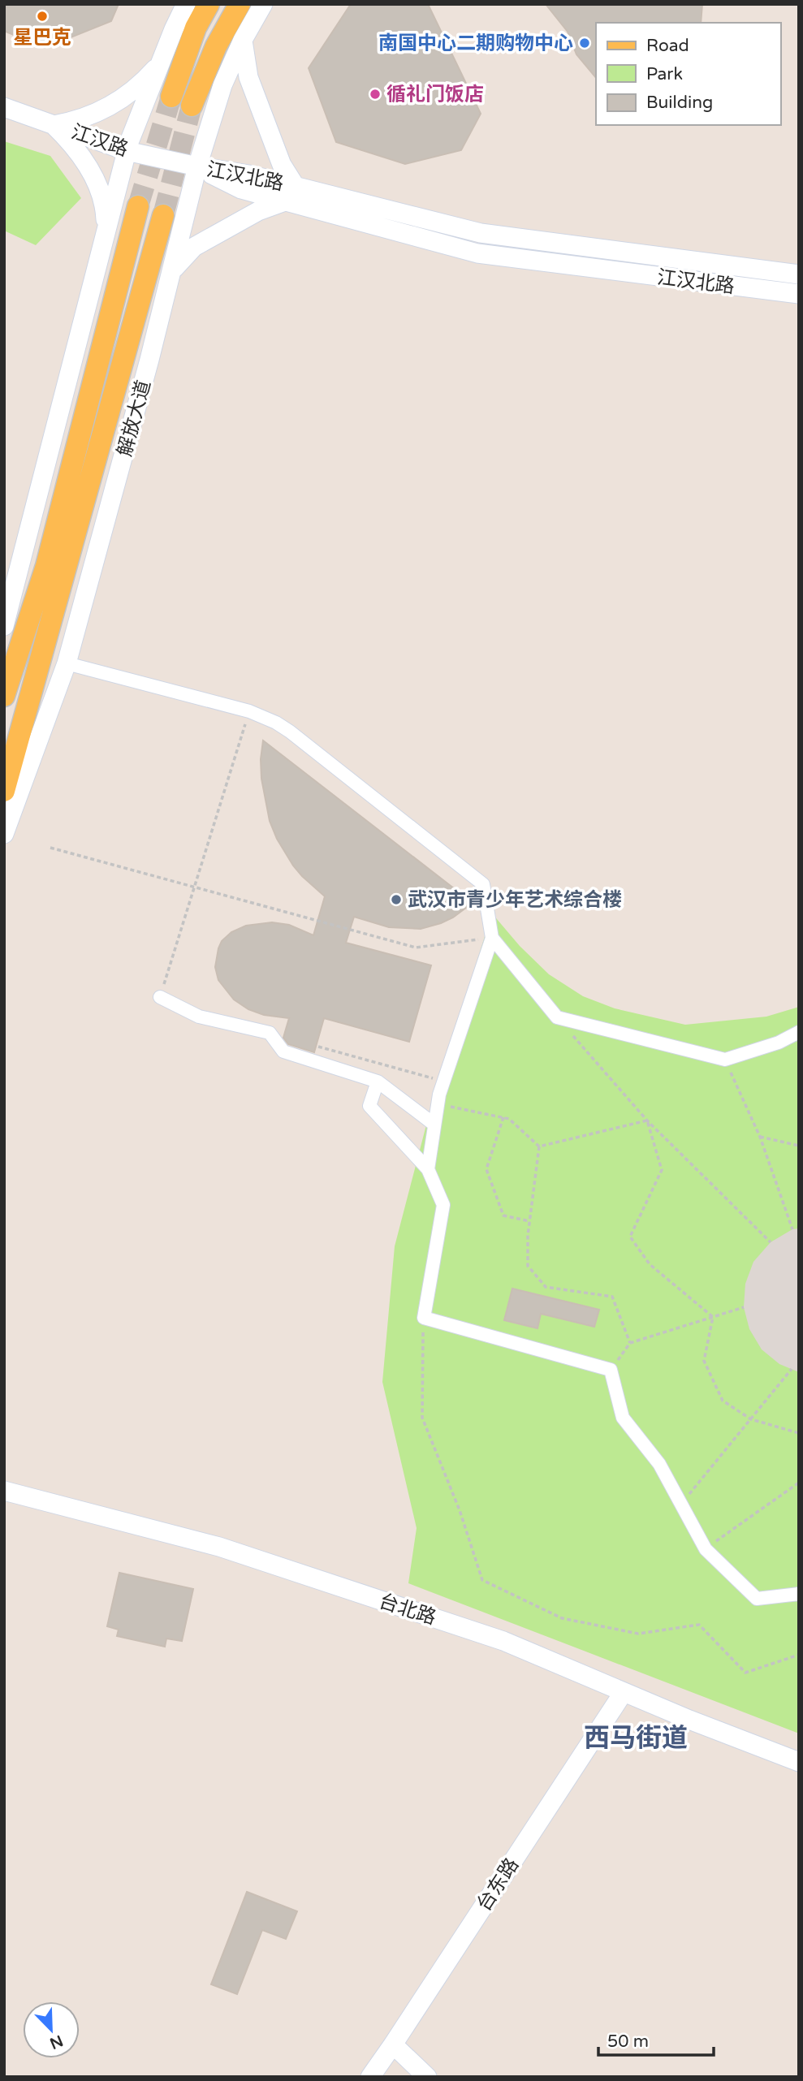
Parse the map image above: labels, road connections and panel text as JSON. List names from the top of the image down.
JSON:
{
  "streets": {
    "main road": [
      "江汉路",
      "江汉北路",
      "解放大道",
      "台北路",
      "台东路"
    ]
  },
  "crossings": [
    ["江汉路", "江汉北路"],
    ["江汉路", "解放大道"],
    ["江汉北路", "解放大道"],
    ["台北路", "台东路"]
  ],
  "districts": ["西马街道"],
  "places": [
    "星巴克",
    "南国中心二期购物中心",
    "循礼门饭店",
    "武汉市青少年艺术综合楼"
  ],
  "legend": ["Road", "Park", "Building"],
  "scale_bar": "50 m",
  "north": "bottom right"
}
